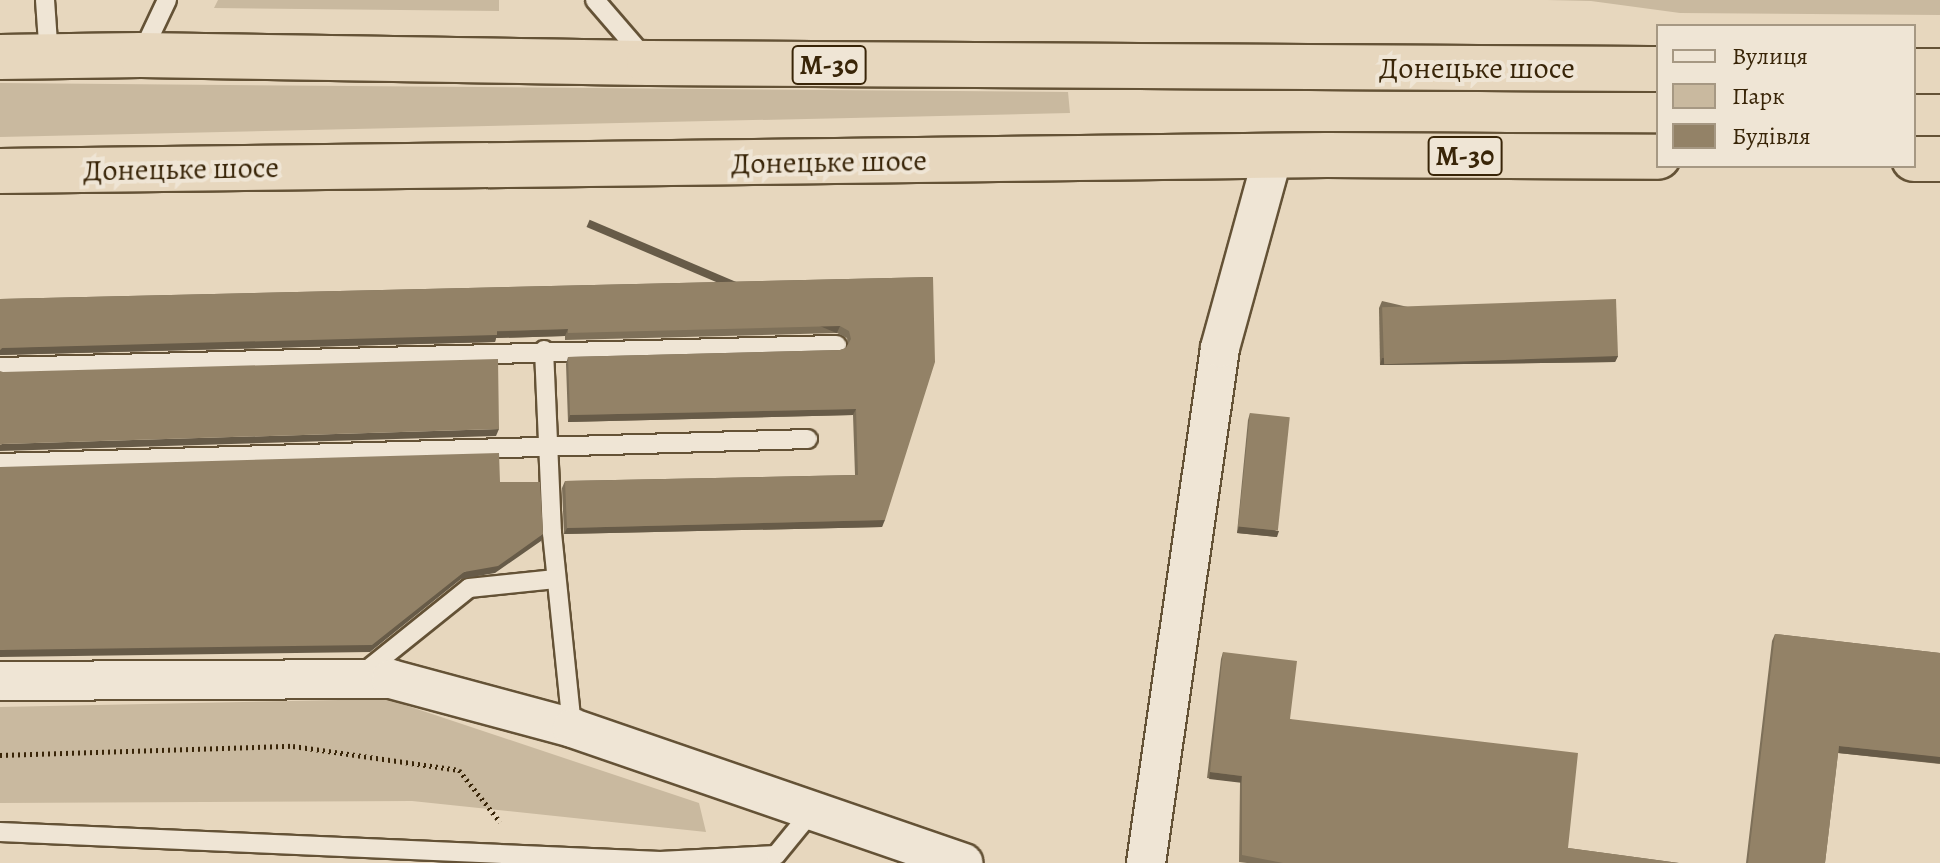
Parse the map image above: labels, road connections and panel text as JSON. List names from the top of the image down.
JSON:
{
  "streets": {
    "highway": ["М-30", "Донецьке шосе"]
  },
  "legend": ["Вулиця", "Парк", "Будівля"]
}
